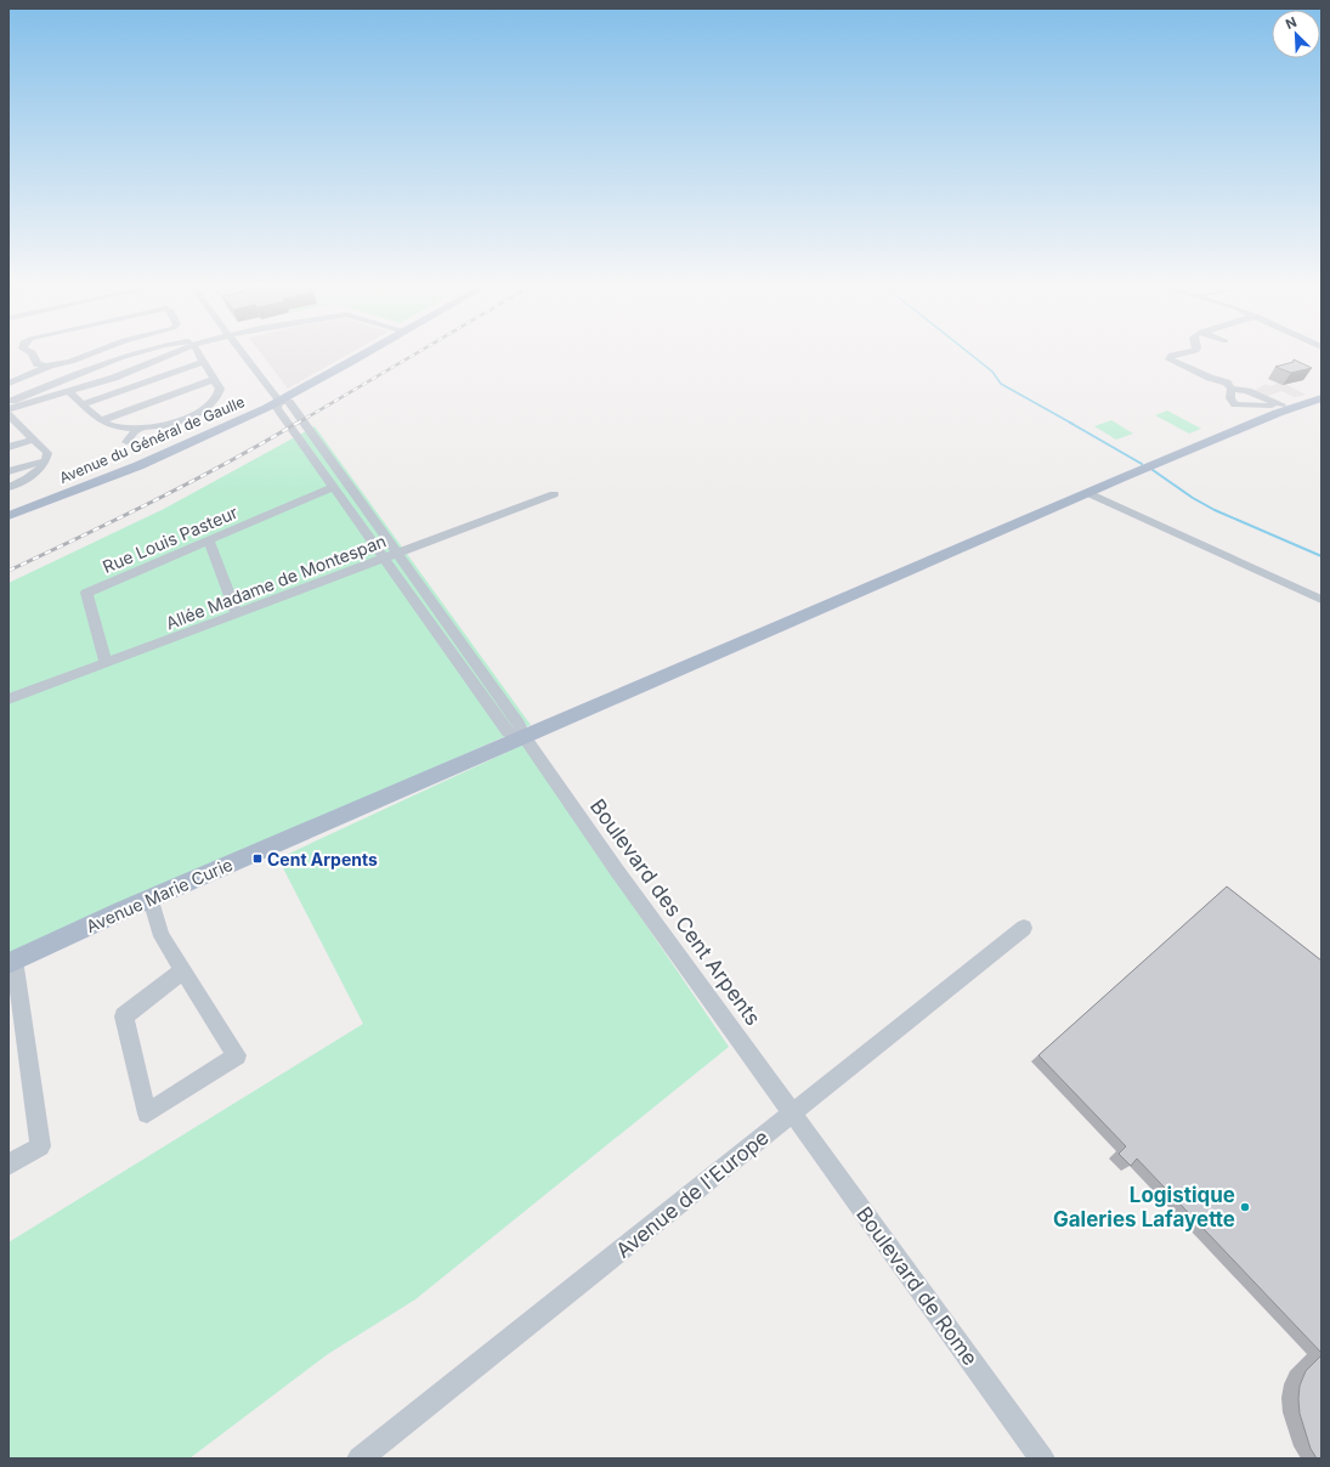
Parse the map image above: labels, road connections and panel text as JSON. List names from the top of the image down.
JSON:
{
  "streets": {
    "main road": ["Avenue du Général de Gaulle", "Avenue Marie Curie"],
    "street": [
      "Rue Louis Pasteur",
      "Allée Madame de Montespan",
      "Boulevard des Cent Arpents",
      "Avenue de l'Europe",
      "Boulevard de Rome"
    ]
  },
  "crossings": [
    ["Rue Louis Pasteur", "Allée Madame de Montespan"],
    ["Avenue Marie Curie", "Boulevard des Cent Arpents"],
    ["Boulevard des Cent Arpents", "Avenue de l'Europe"],
    ["Boulevard des Cent Arpents", "Boulevard de Rome"],
    ["Avenue de l'Europe", "Boulevard de Rome"]
  ],
  "places": {
    "transit": ["Cent Arpents"],
    "other": ["Logistique Galeries Lafayette"]
  },
  "north": "top left"
}
